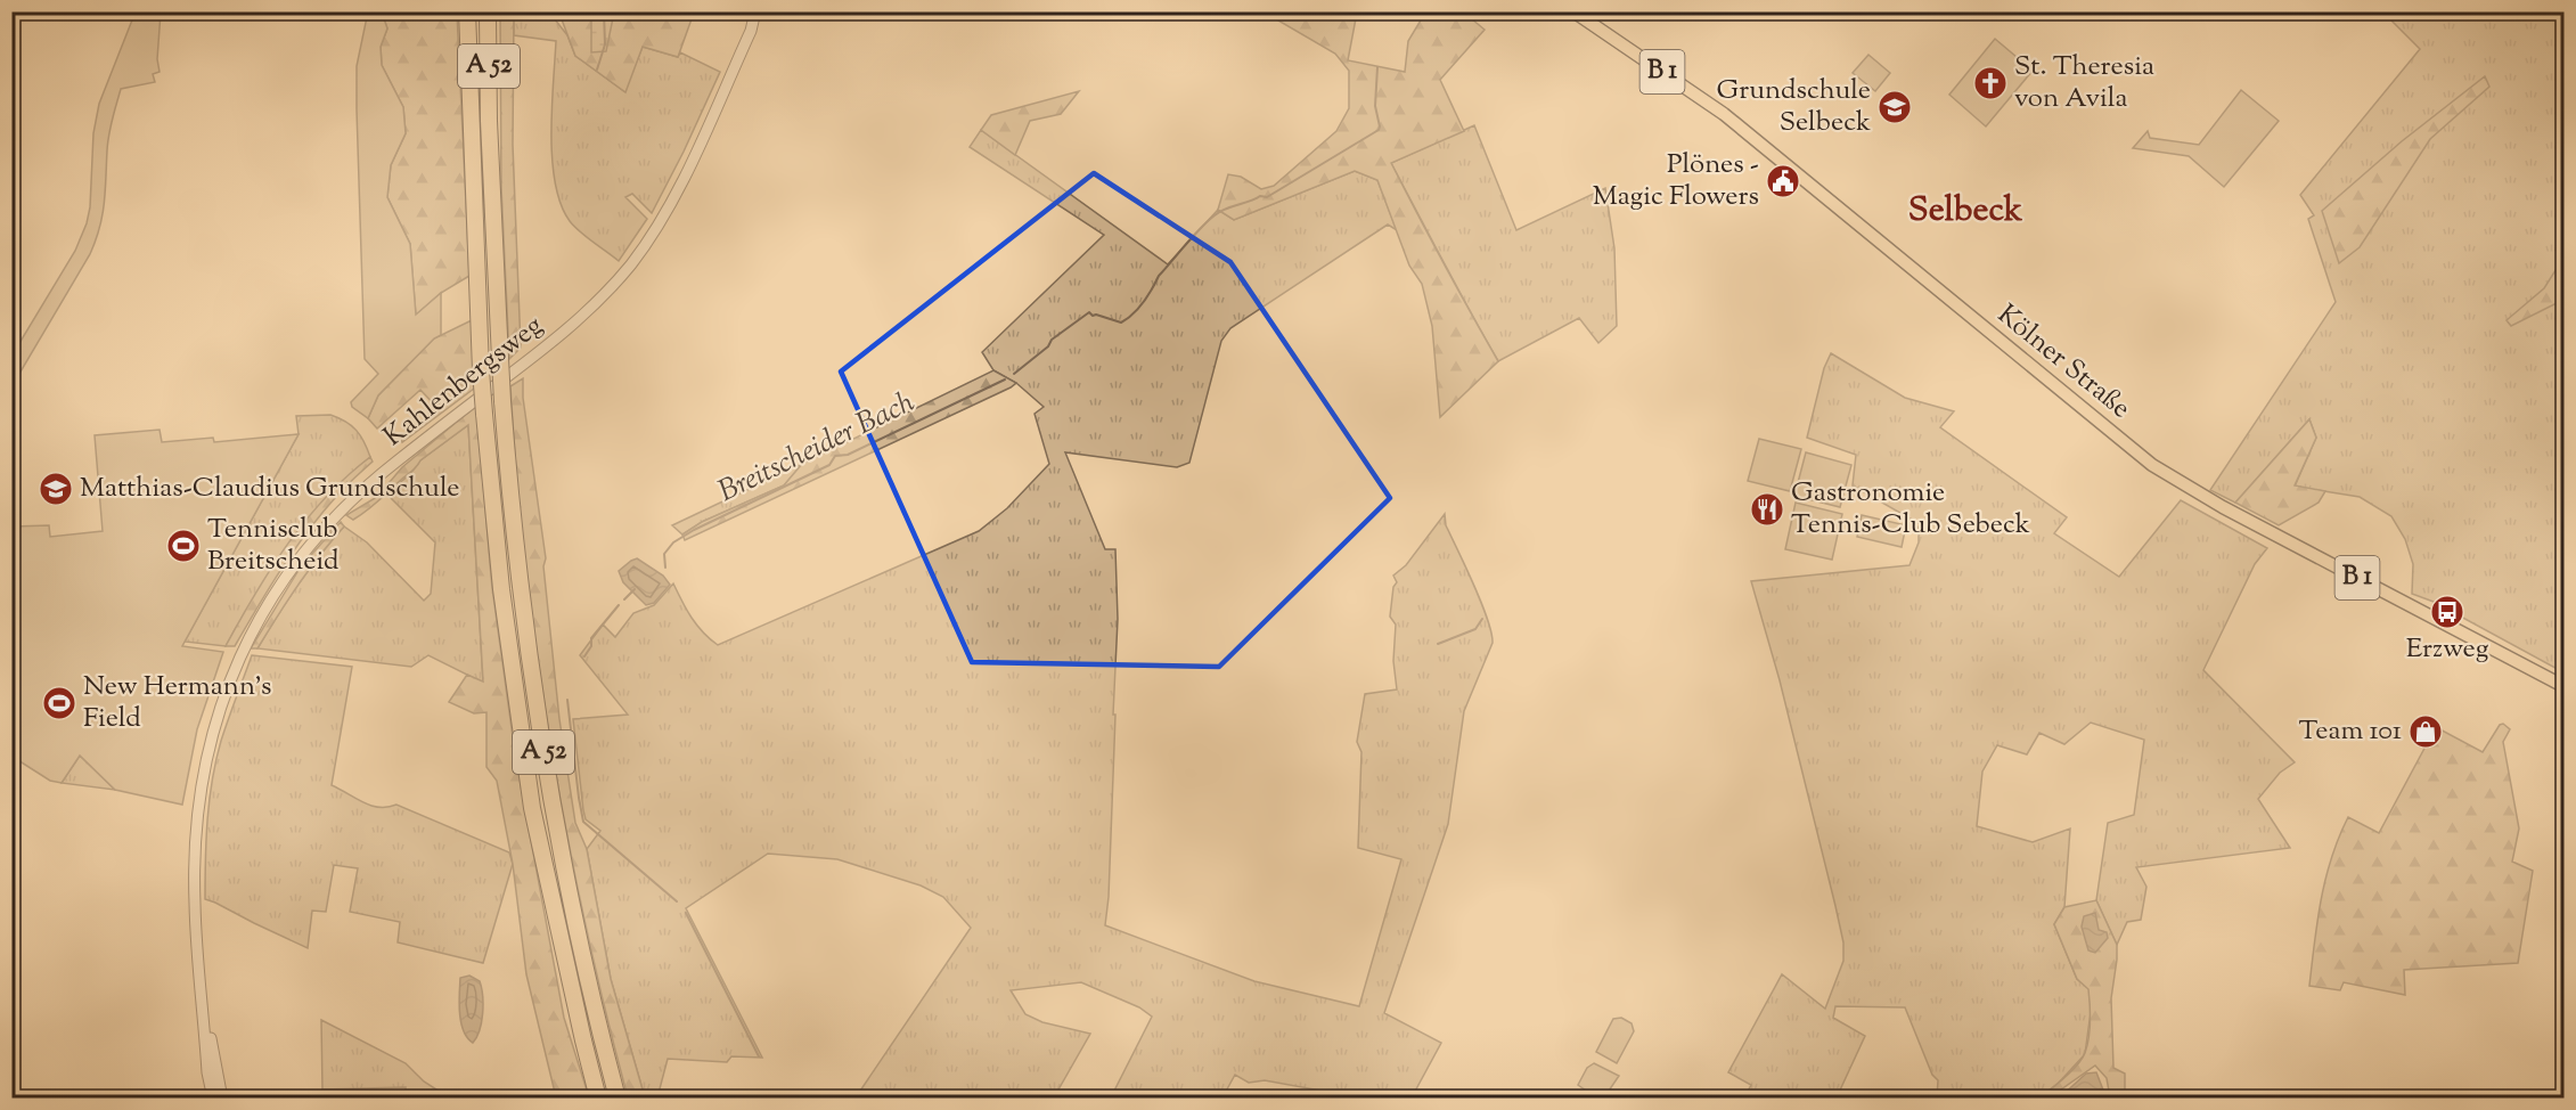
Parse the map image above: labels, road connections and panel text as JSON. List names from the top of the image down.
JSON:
{
  "streets": {
    "highway": ["A 52"],
    "main road": ["B 1", "Kölner Straße"],
    "street": ["Kahlenbergsweg"]
  },
  "districts": ["Selbeck"],
  "water": ["Breitscheider Bach"],
  "places": {
    "church": ["St. Theresia von Avila"],
    "school or university": ["Grundschule Selbeck", "Matthias-Claudius Grundschule"],
    "public building": ["Plönes - Magic Flowers"],
    "restaurant": ["Gastronomie Tennis-Club Sebeck"],
    "sports": ["Tennisclub Breitscheid", "New Hermann's Field"],
    "bus stop": ["Erzweg"],
    "shop": ["Team 101"]
  }
}
